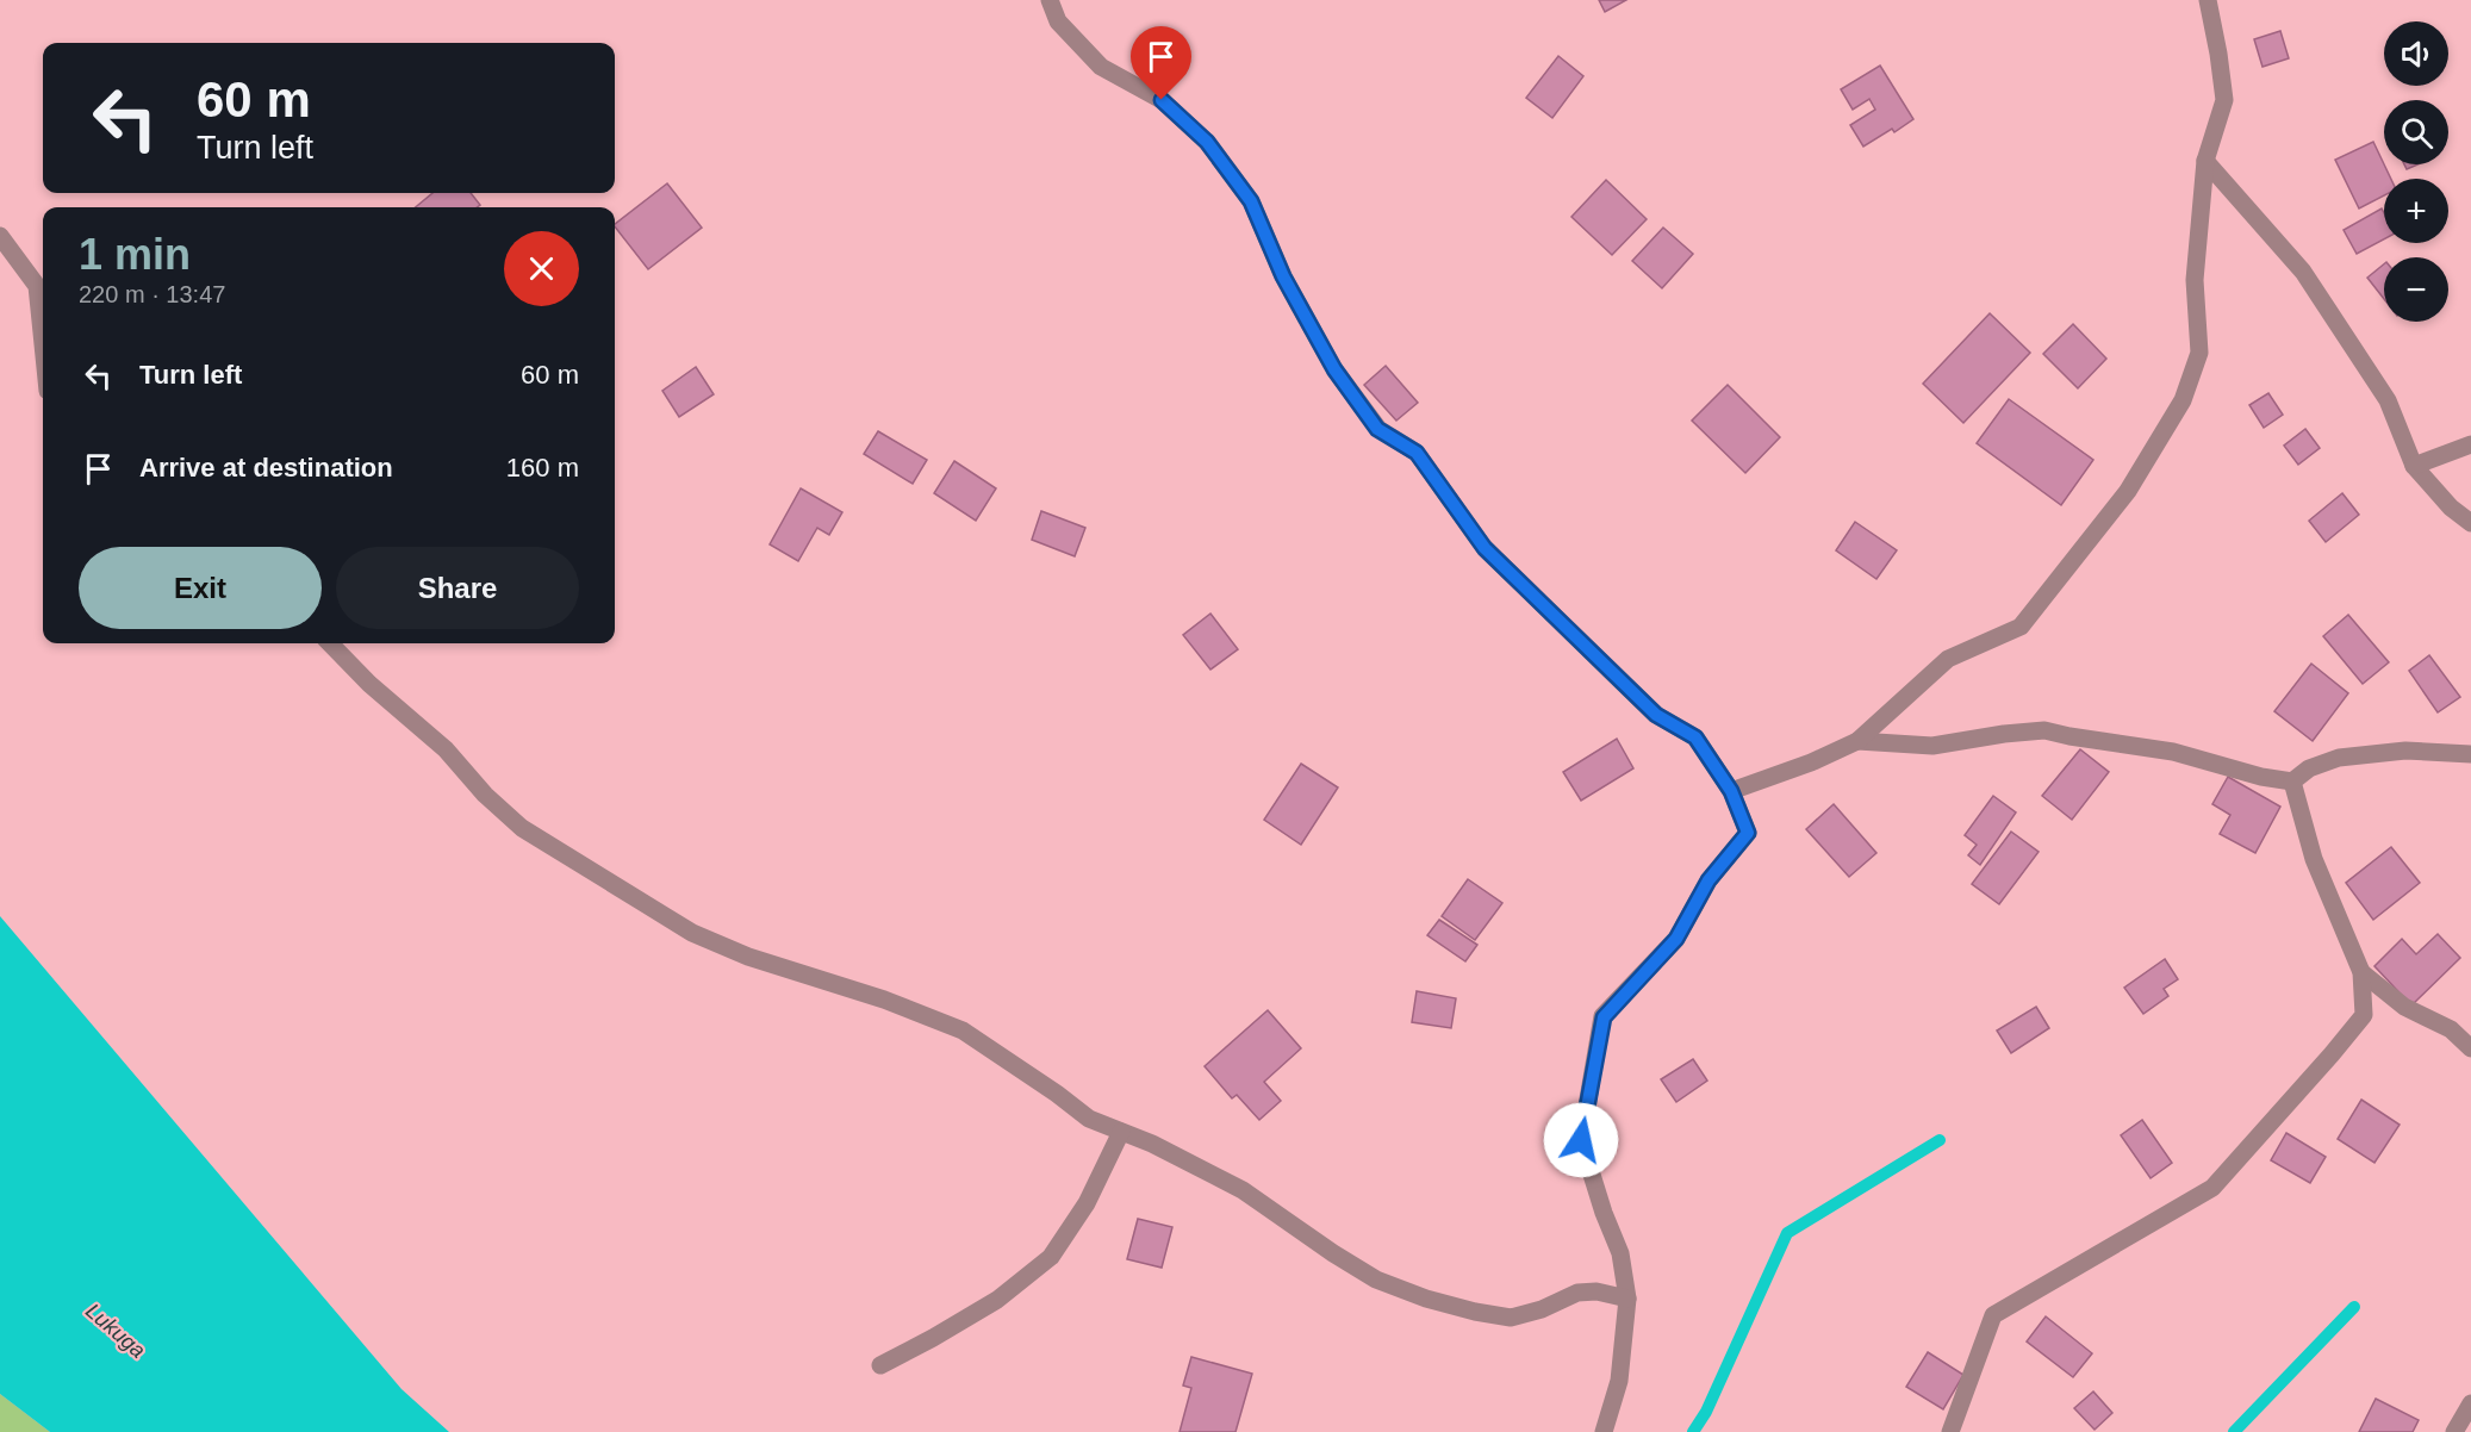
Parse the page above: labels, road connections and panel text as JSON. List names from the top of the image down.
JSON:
{
  "water": ["Lukuga"],
  "page": {
    "map_buttons": ["+", "−"],
    "turn": ["60 m", "Turn left"],
    "heading": ["1 min", "220 m · 13:47"],
    "list": [
      {
        "name": "Turn left",
        "value": "60 m"
      },
      {
        "name": "Arrive at destination",
        "value": "160 m"
      }
    ],
    "buttons": ["Exit", "Share"]
  }
}
